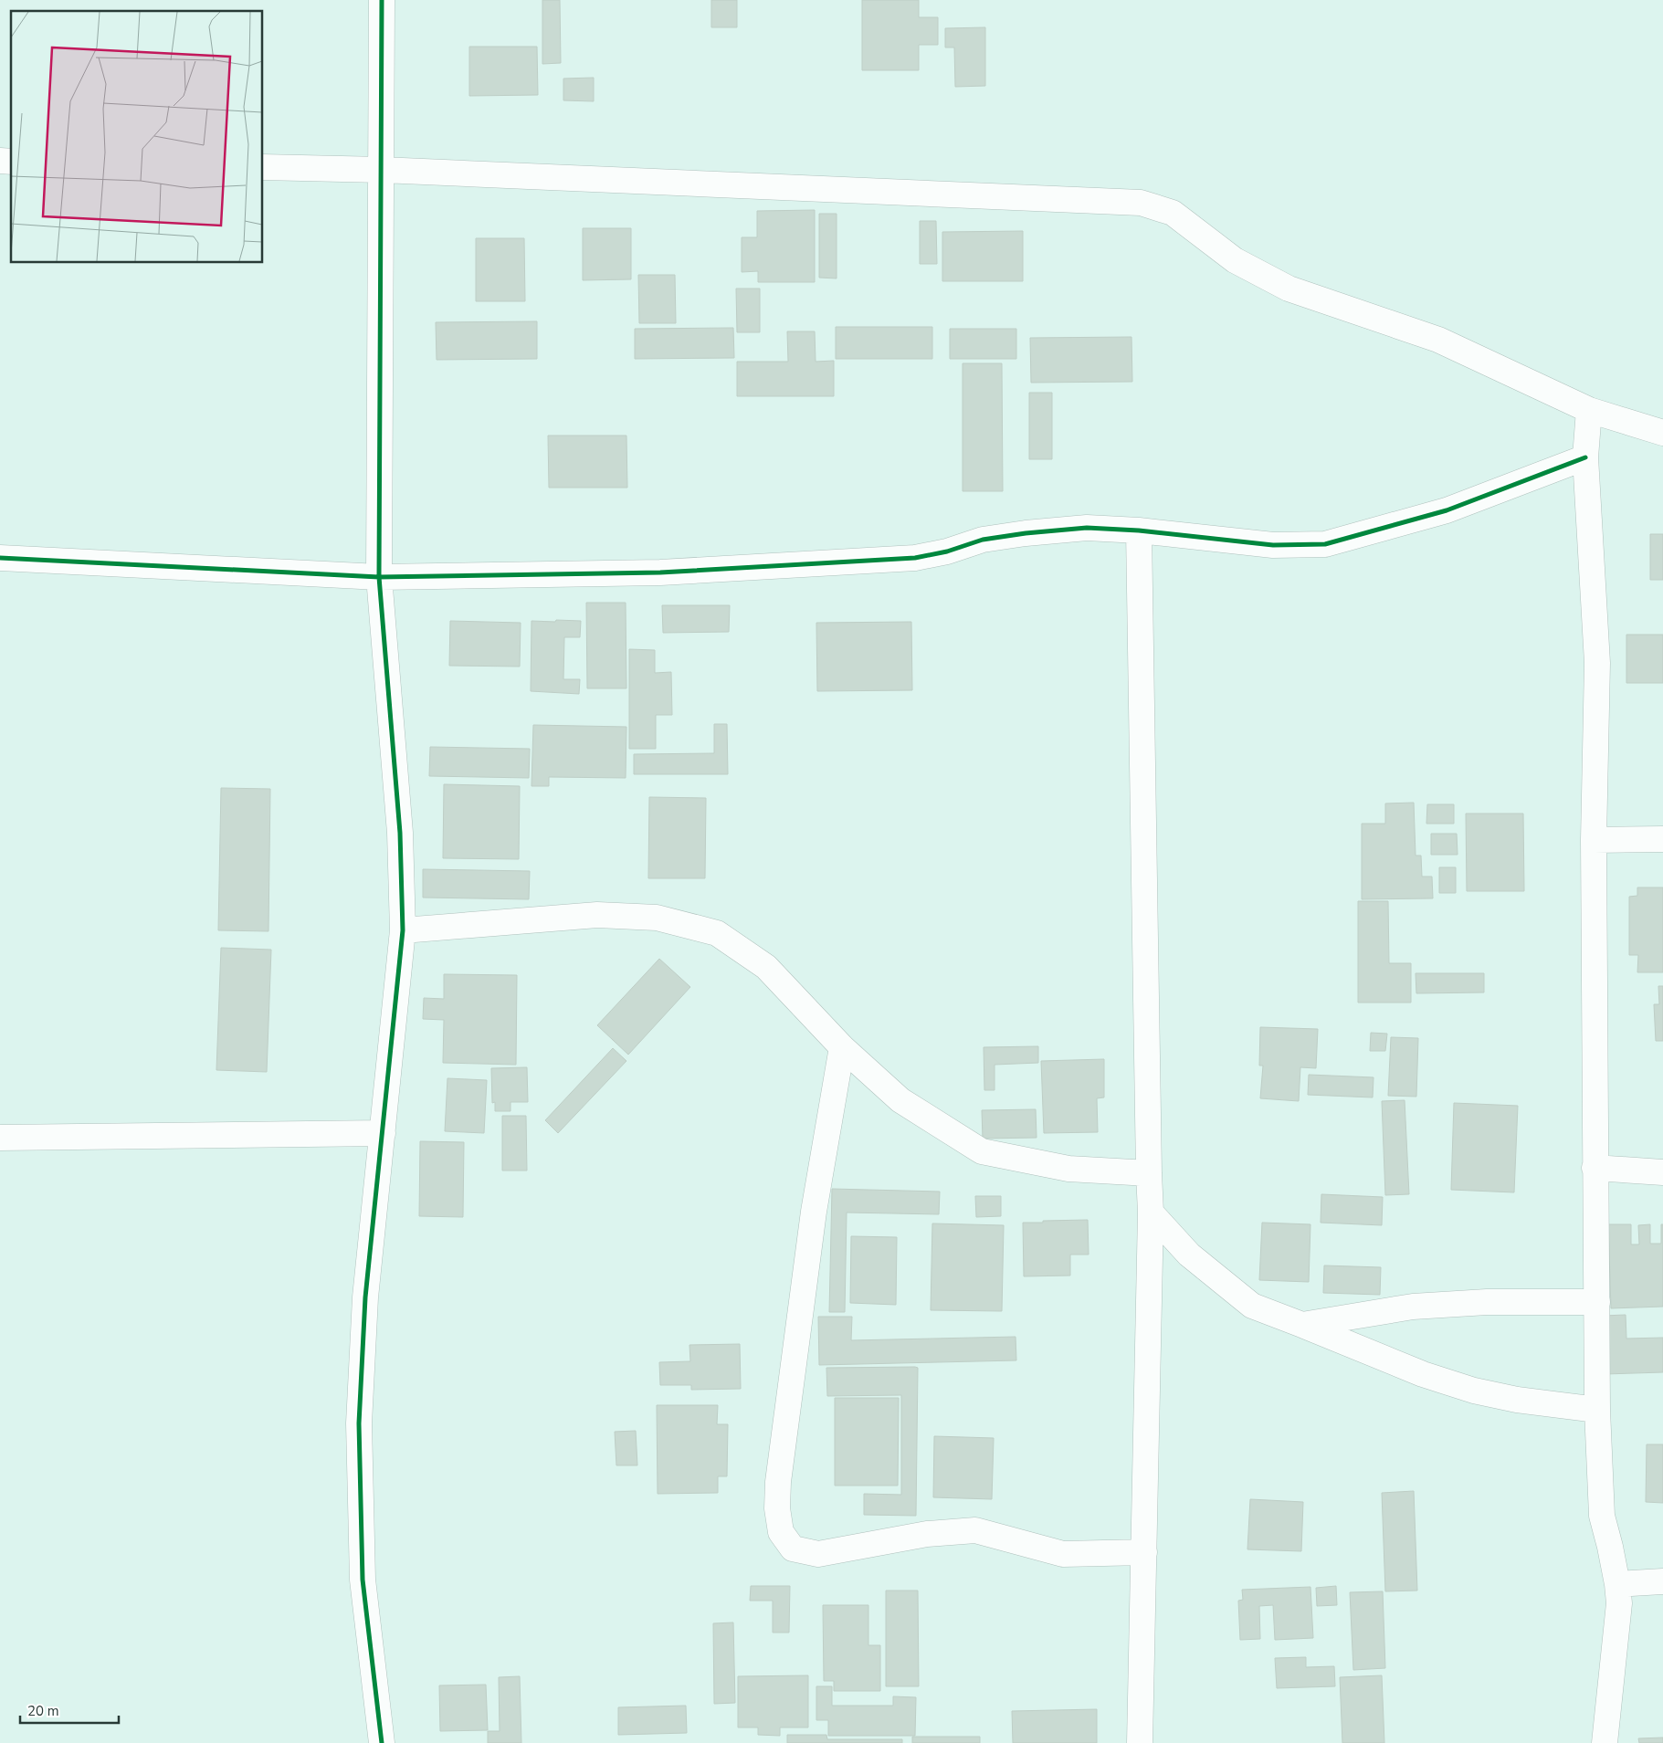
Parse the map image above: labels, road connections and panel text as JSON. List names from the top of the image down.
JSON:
{
  "scale_bar": "20 m"
}
